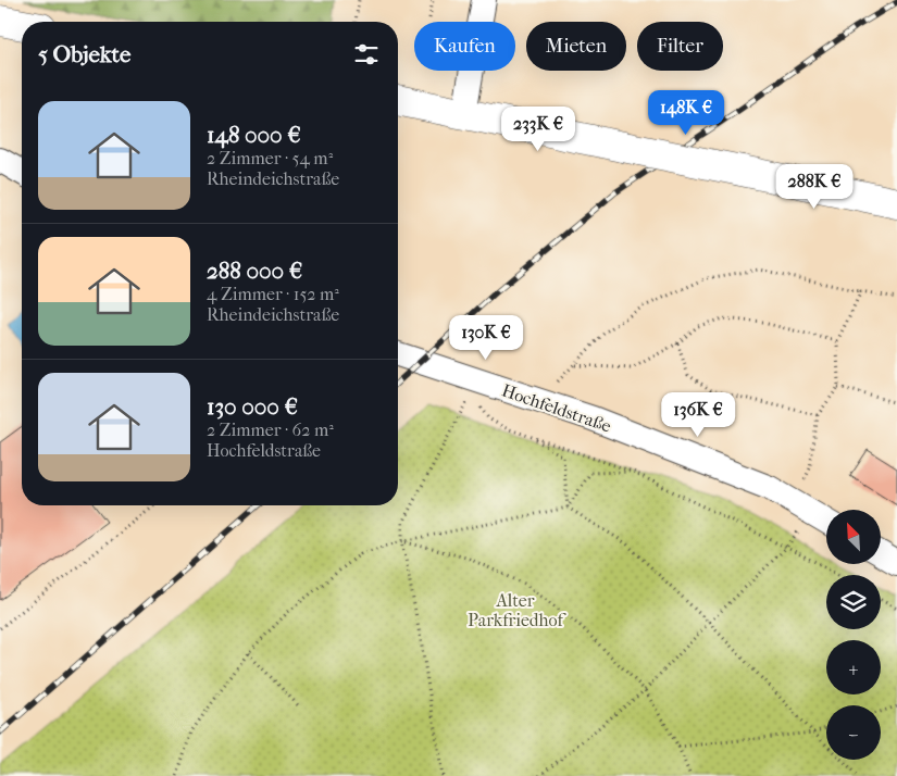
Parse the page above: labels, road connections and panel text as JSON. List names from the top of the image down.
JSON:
{
  "streets": {
    "street": ["Hochfeldstraße"]
  },
  "parks": ["Alter Parkfriedhof"],
  "north": "top left",
  "page": {
    "chip": ["Kaufen", "Mieten", "Filter"],
    "heading": "5 Objekte",
    "list": [
      {
        "name": "148 000 €",
        "note": "2 Zimmer · 54 m² · Rheindeichstraße"
      },
      {
        "name": "288 000 €",
        "note": "4 Zimmer · 152 m² · Rheindeichstraße"
      },
      {
        "name": "130 000 €",
        "note": "2 Zimmer · 62 m² · Hochfeldstraße"
      }
    ],
    "price": [
      "148K €",
      "233K €",
      "288K €",
      "130K €",
      "136K €"
    ],
    "map_buttons": ["+", "−"]
  }
}
